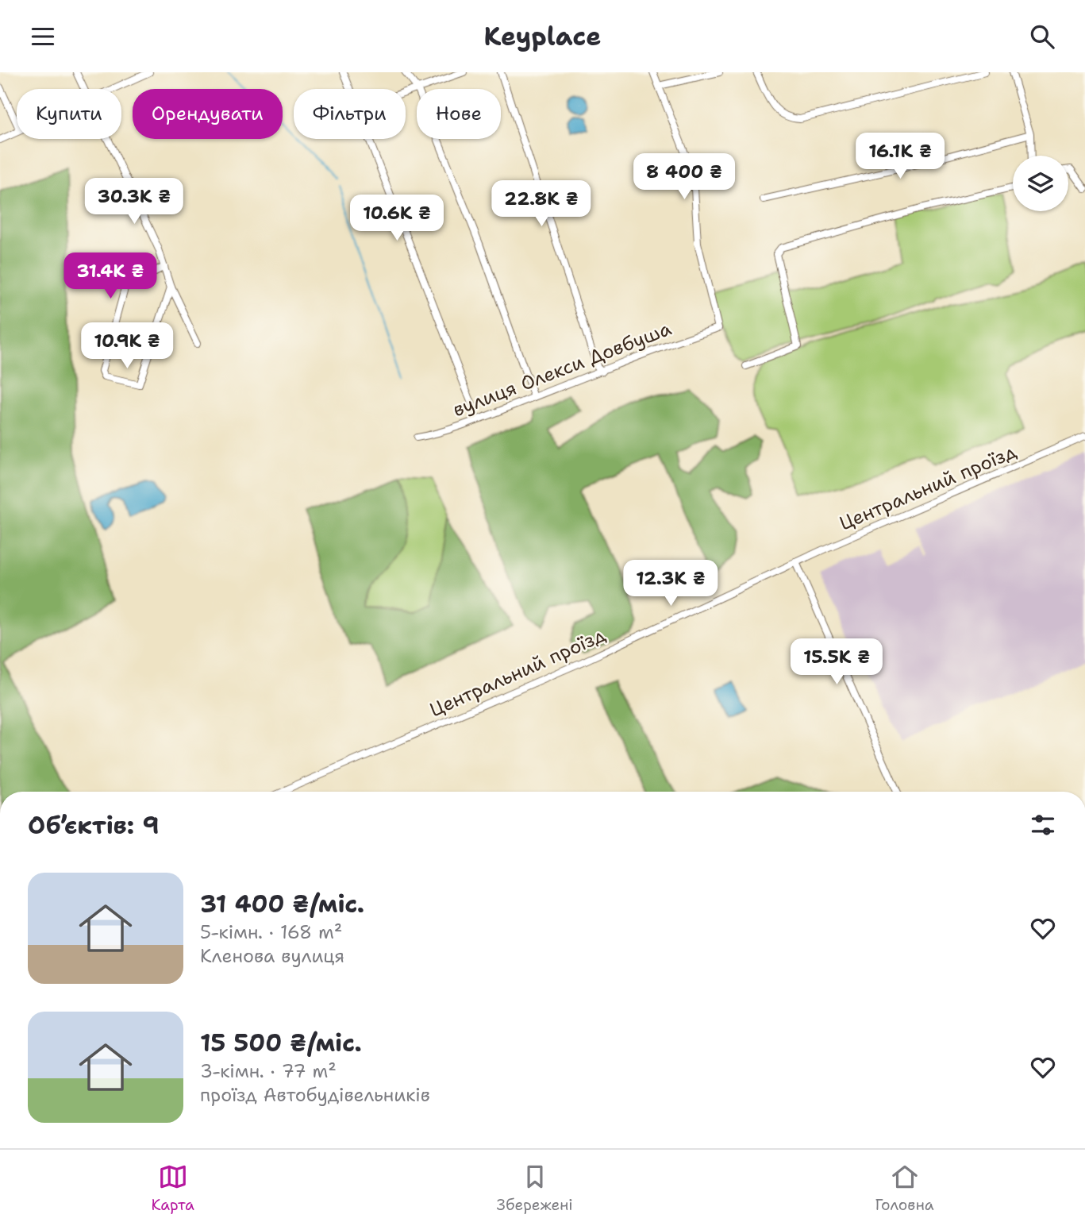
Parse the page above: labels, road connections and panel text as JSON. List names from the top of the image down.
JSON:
{
  "streets": {
    "street": ["вулиця Олекси Довбуша", "Центральний проїзд"]
  },
  "page": {
    "header": "Keyplace",
    "chip": [
      "Купити",
      "Орендувати",
      "Фільтри",
      "Нове"
    ],
    "price": [
      "16.1K ₴",
      "8 400 ₴",
      "30.3K ₴",
      "22.8K ₴",
      "10.6K ₴",
      "31.4K ₴",
      "10.9K ₴",
      "12.3K ₴",
      "15.5K ₴"
    ],
    "heading": "Об’єктів: 9",
    "list": [
      {
        "name": "31 400 ₴/міс.",
        "note": "5-кімн. · 168 m² · Кленова вулиця"
      },
      {
        "name": "15 500 ₴/міс.",
        "note": "3-кімн. · 77 m² · проїзд Автобудівельників"
      }
    ],
    "tabs": ["Карта", "Збережені", "Головна"]
  }
}
